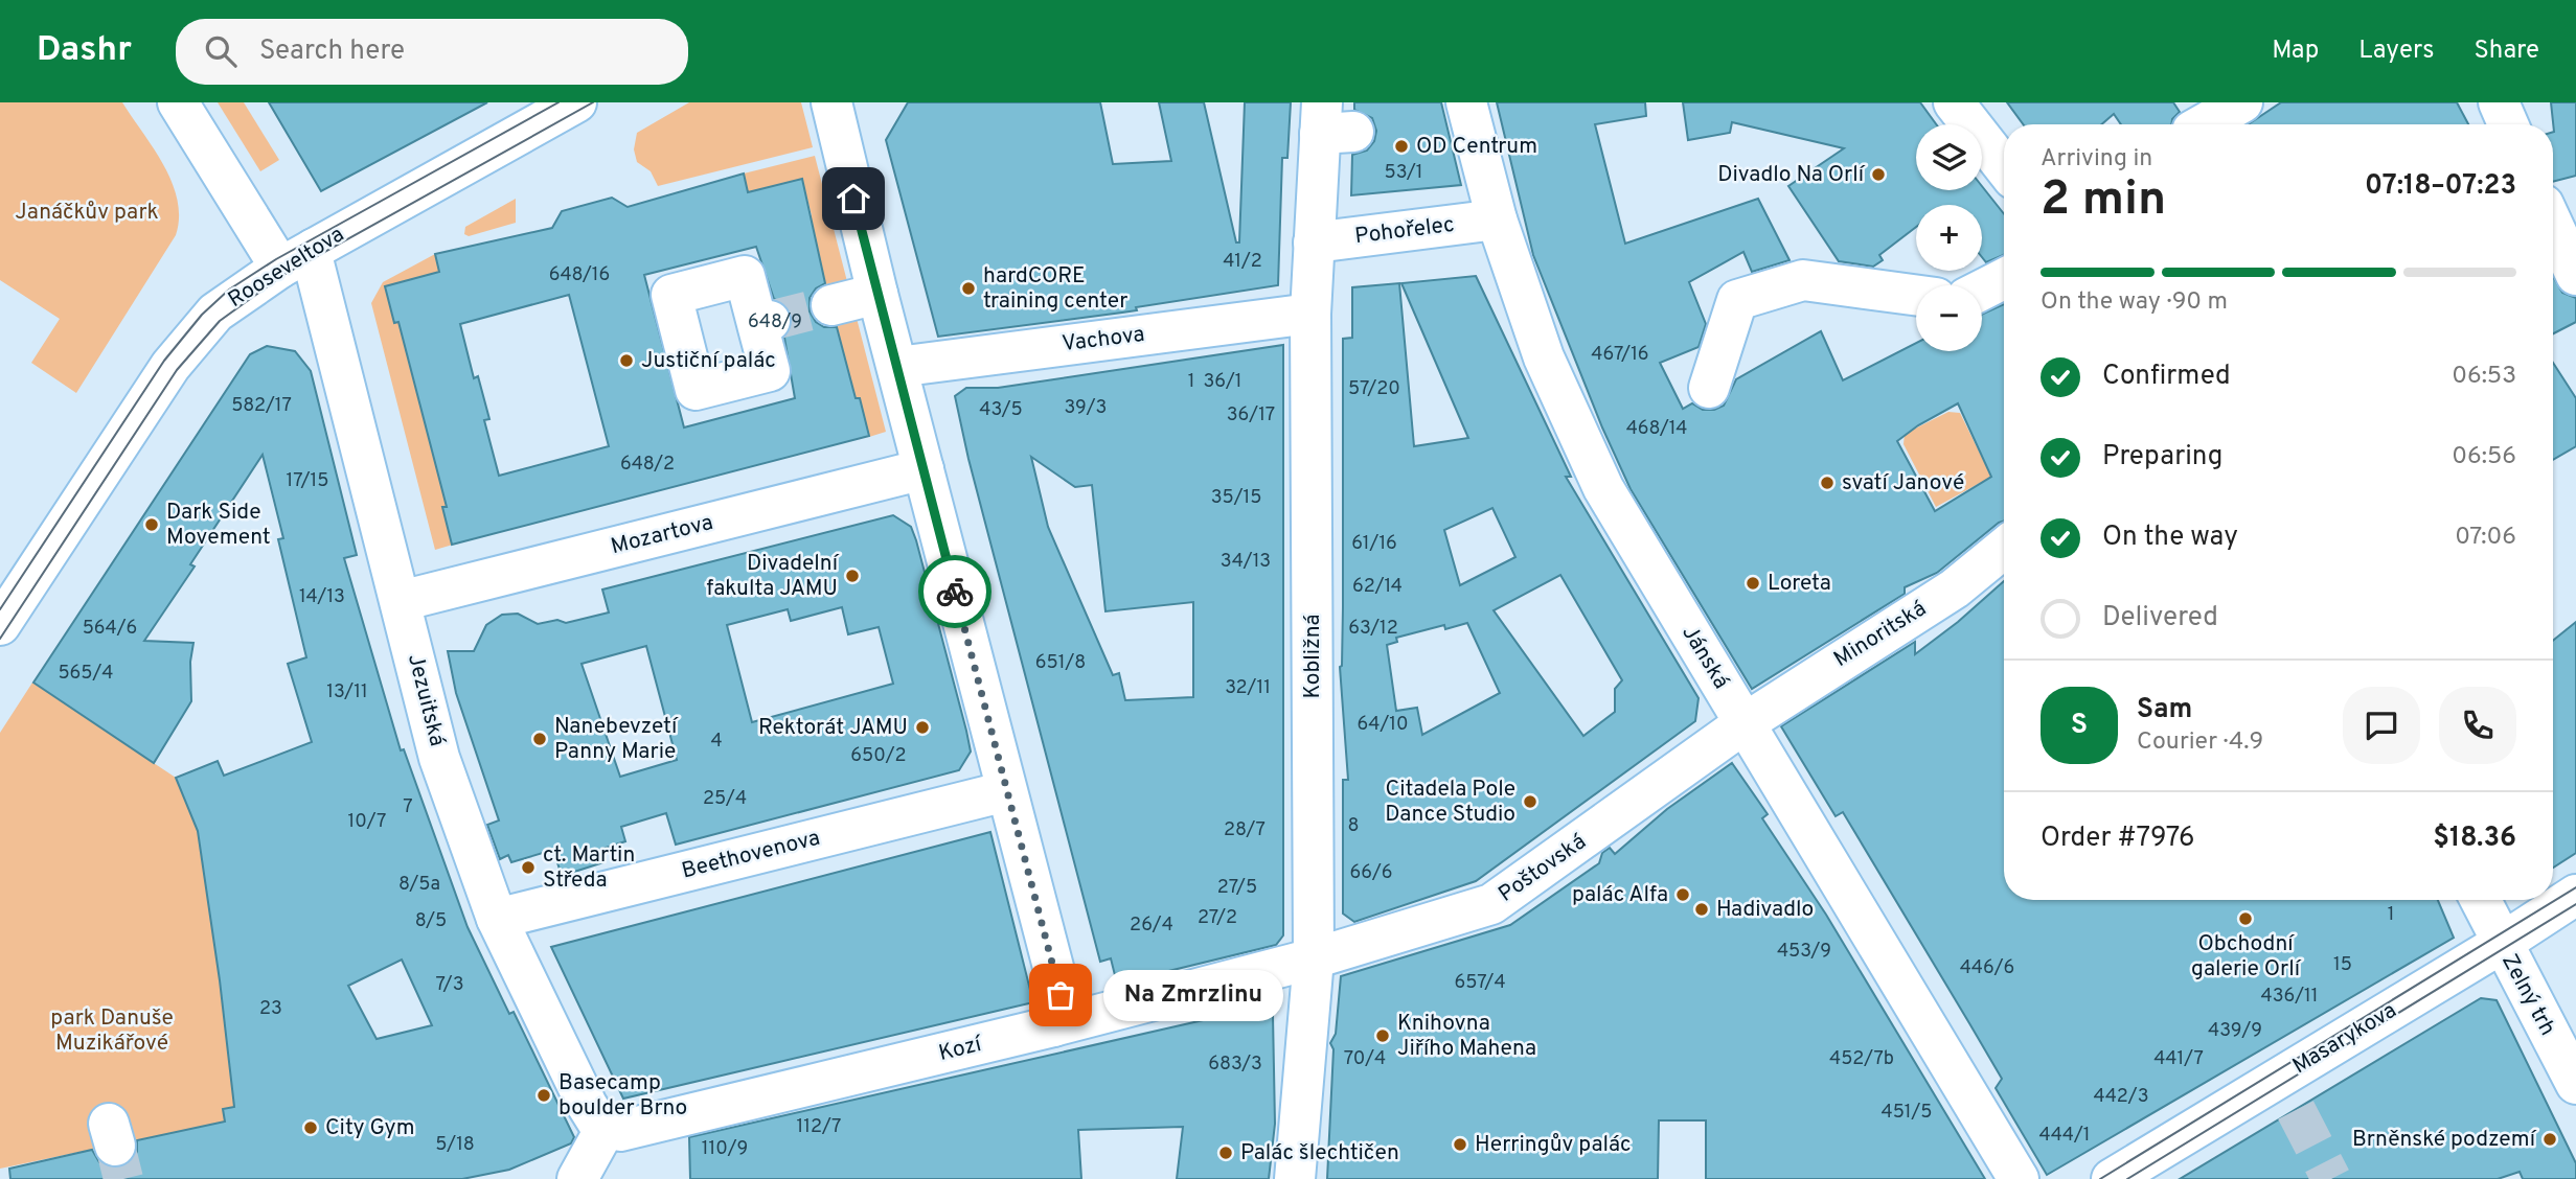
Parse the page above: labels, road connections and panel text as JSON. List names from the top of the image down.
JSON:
{
  "streets": {
    "street": [
      "Pohořelec",
      "Rooseveltova",
      "Vachova",
      "Mozartova",
      "Minoritská",
      "Kobližná",
      "Jánská",
      "Jezuitská",
      "Beethovenova",
      "Poštovská",
      "Zelný trh",
      "Masarykova",
      "Kozí"
    ]
  },
  "crossings": [
    ["Pohořelec", "Kobližná"],
    ["Pohořelec", "Jánská"],
    ["Rooseveltova", "Jezuitská"],
    ["Vachova", "Kobližná"],
    ["Mozartova", "Jezuitská"],
    ["Minoritská", "Jánská"],
    ["Minoritská", "Poštovská"],
    ["Kobližná", "Poštovská"],
    ["Kobližná", "Kozí"],
    ["Jánská", "Poštovská"],
    ["Jezuitská", "Beethovenova"],
    ["Jezuitská", "Kozí"],
    ["Poštovská", "Kozí"],
    ["Zelný trh", "Masarykova"]
  ],
  "parks": ["Janáčkův park", "park Danuše Muzikářové"],
  "places": [
    "OD Centrum",
    "Divadlo Na Orlí",
    "hardCORE training center",
    "Justiční palác",
    "svatí Janové",
    "Dark Side Movement",
    "Divadelní fakulta JAMU",
    "Loreta",
    "Rektorát JAMU",
    "Nanebevzetí Panny Marie",
    "Citadela Pole Dance Studio",
    "ct. Martin Středa",
    "palác Alfa",
    "Hadivadlo",
    "Obchodní galerie Orlí",
    "Na Zmrzlinu",
    "Knihovna Jiřího Mahena",
    "Basecamp boulder Brno",
    "City Gym",
    "Brněnské podzemí",
    "Herringův palác",
    "Palác šlechtičen"
  ],
  "house_numbers": [
    "53/1",
    "41/2",
    "648/16",
    "648/9",
    "467/16",
    "1",
    "36/1",
    "57/20",
    "582/17",
    "39/3",
    "43/5",
    "36/17",
    "468/14",
    "648/2",
    "17/15",
    "35/15",
    "61/16",
    "34/13",
    "62/14",
    "14/13",
    "564/6",
    "63/12",
    "651/8",
    "565/4",
    "32/11",
    "13/11",
    "64/10",
    "4",
    "650/2",
    "25/4",
    "7",
    "10/7",
    "8",
    "28/7",
    "66/6",
    "8/5a",
    "27/5",
    "1",
    "27/2",
    "8/5",
    "26/4",
    "453/9",
    "15",
    "446/6",
    "657/4",
    "7/3",
    "436/11",
    "23",
    "439/9",
    "70/4",
    "452/7b",
    "441/7",
    "683/3",
    "442/3",
    "451/5",
    "112/7",
    "444/1",
    "5/18",
    "110/9"
  ],
  "page": {
    "header": "Dashr",
    "search": "Search here",
    "nav": ["Map", "Layers", "Share"],
    "map_buttons": ["+", "−"],
    "heading": ["2 min", "Arriving in", "07:18–07:23"],
    "panel": [
      "Sam",
      "Courier · 4.9",
      "Order #7976",
      "$18.36"
    ],
    "bar": "On the way · 90 m",
    "list": [
      ["Confirmed", "06:53"],
      ["Preparing", "06:56"],
      ["On the way", "07:06"],
      "Delivered"
    ],
    "round": "S",
    "bubble": "Na Zmrzlinu"
  }
}
